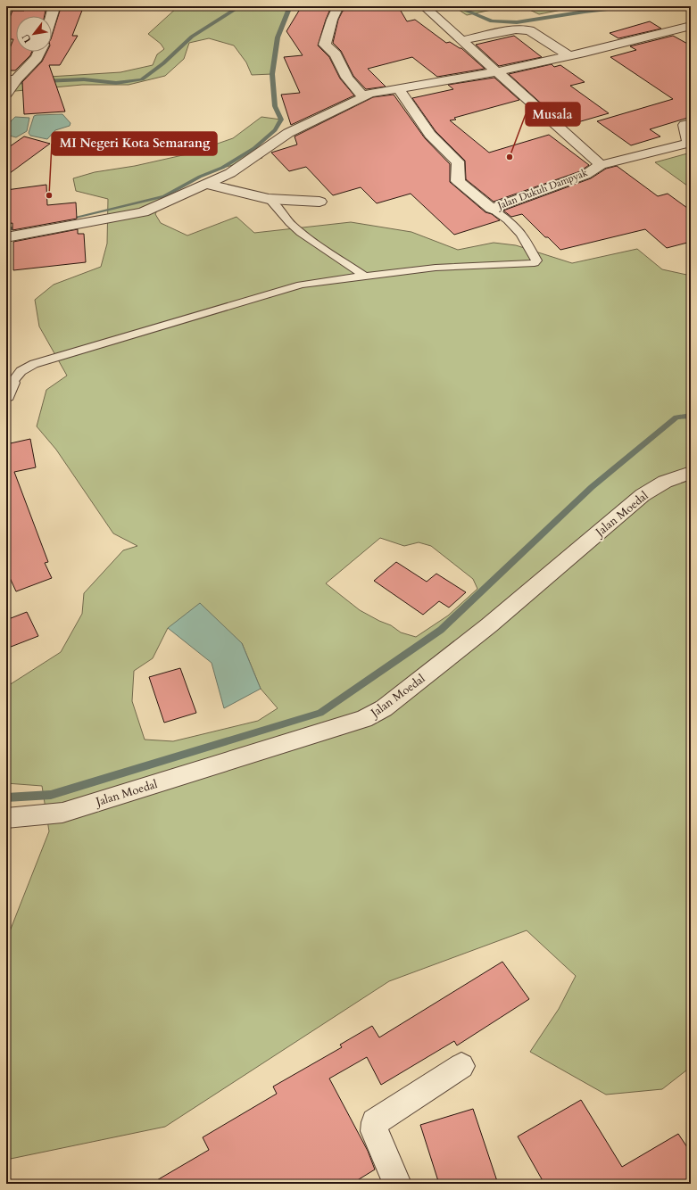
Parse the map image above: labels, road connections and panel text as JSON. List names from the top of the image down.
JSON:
{
  "streets": {
    "street": ["Jalan Dukuh Dampyak", "Jalan Moedal"]
  },
  "places": ["Musala", "MI Negeri Kota Semarang"],
  "north": "bottom left"
}
